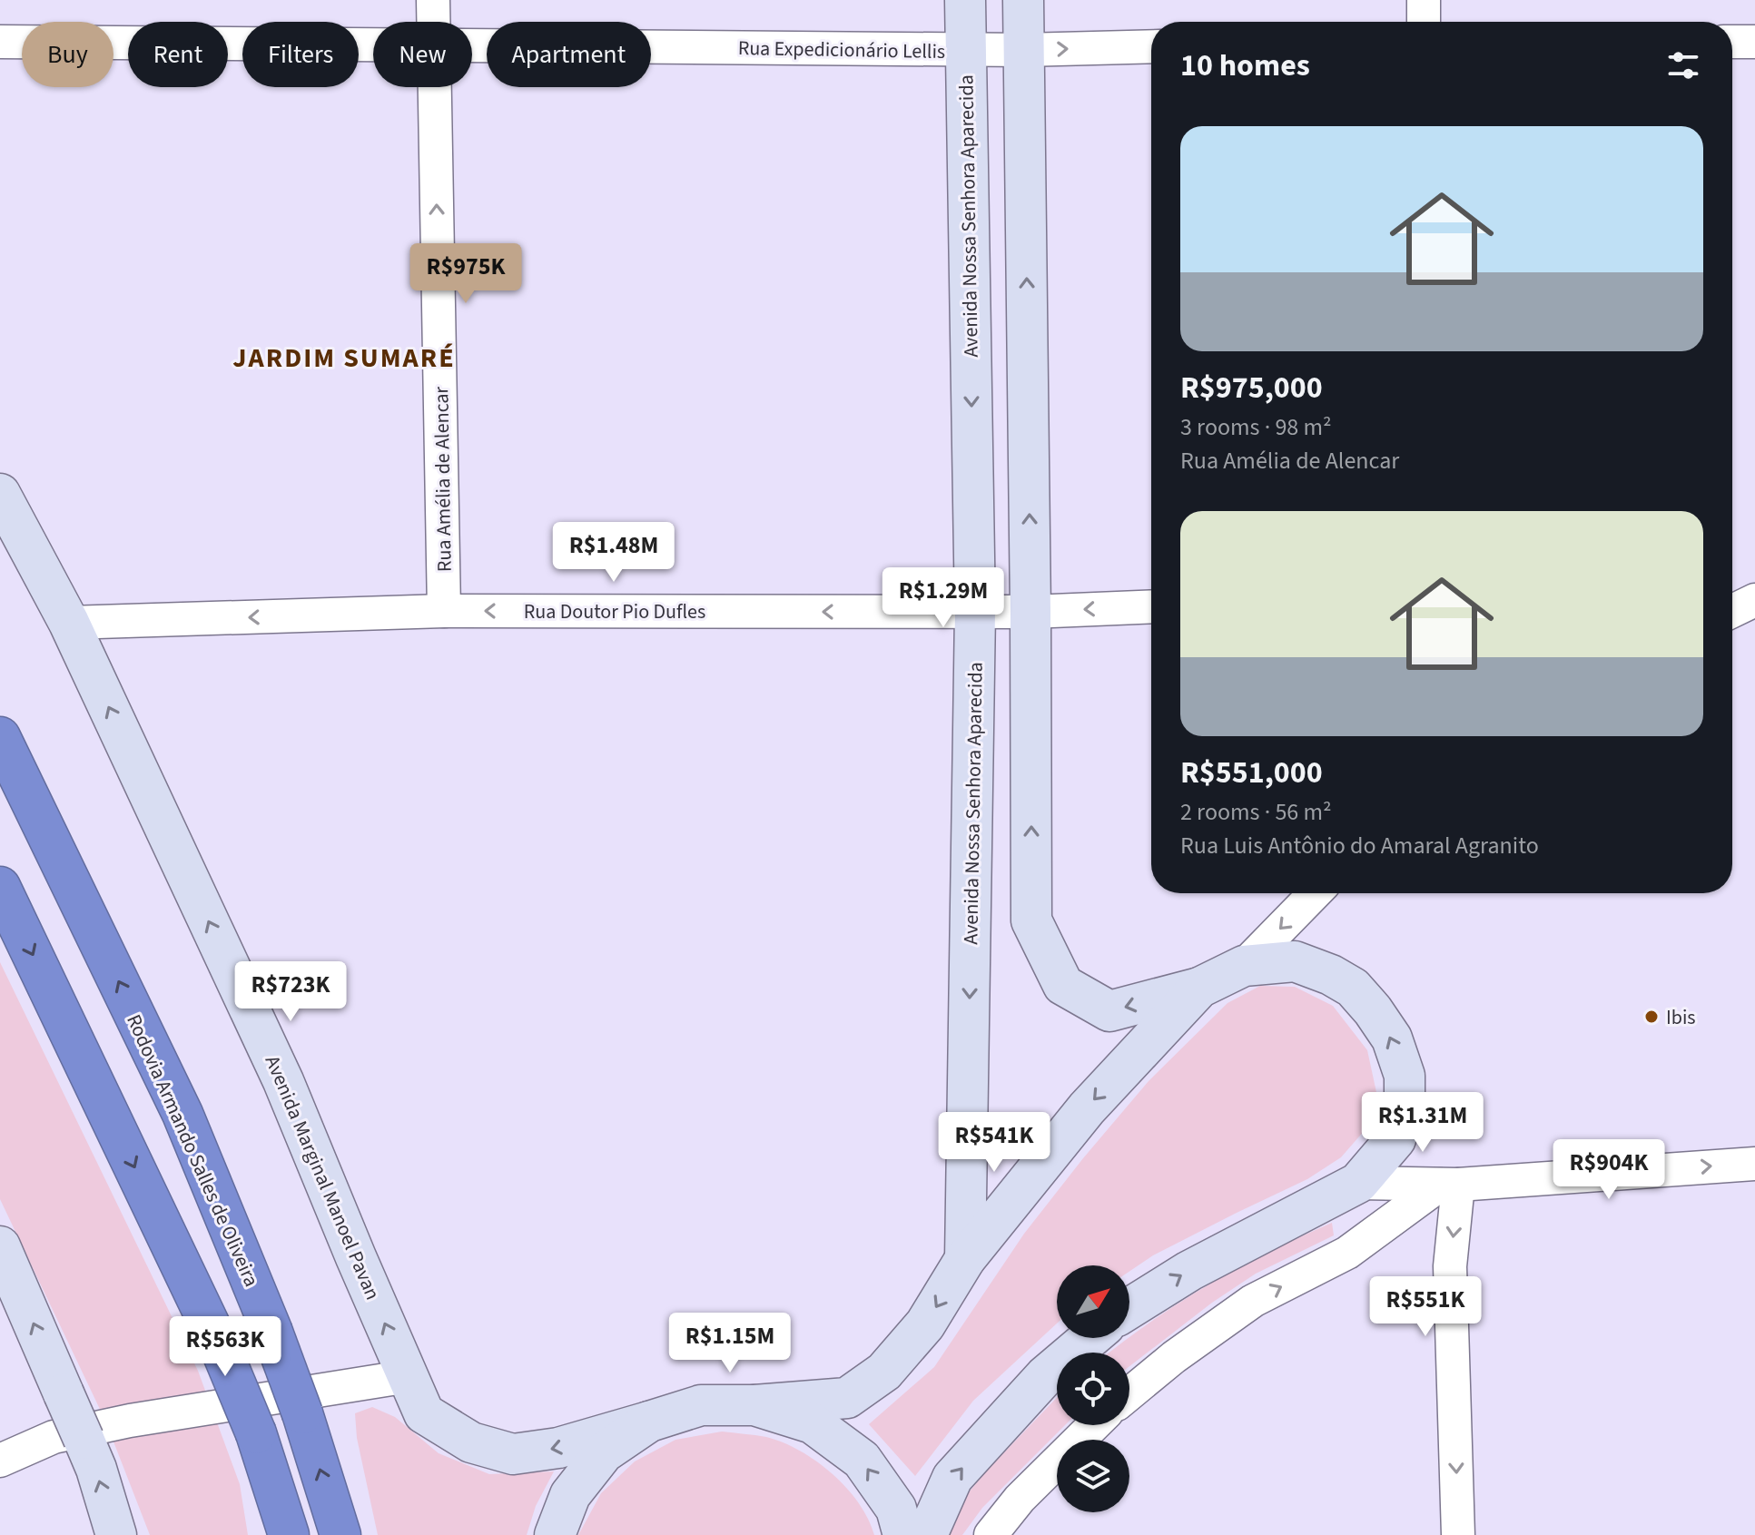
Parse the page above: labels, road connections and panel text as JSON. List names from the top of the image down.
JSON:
{
  "streets": {
    "highway": ["Rodovia Armando Salles de Oliveira"],
    "street": [
      "Rua Expedicionário Lellis",
      "Avenida Nossa Senhora Aparecida",
      "Rua Amélia de Alencar",
      "Rua Doutor Pio Dufles",
      "Avenida Marginal Manoel Pavan"
    ]
  },
  "crossings": [
    ["Rua Expedicionário Lellis", "Avenida Nossa Senhora Aparecida"],
    ["Avenida Nossa Senhora Aparecida", "Rua Doutor Pio Dufles"],
    ["Rua Amélia de Alencar", "Rua Doutor Pio Dufles"],
    ["Rua Doutor Pio Dufles", "Avenida Marginal Manoel Pavan"]
  ],
  "one_way": ["Rua Amélia de Alencar", "Rua Doutor Pio Dufles", "Avenida Marginal Manoel Pavan"],
  "districts": ["JARDIM SUMARÉ"],
  "places": ["Ibis"],
  "north": "top right",
  "page": {
    "chip": [
      "Buy",
      "Rent",
      "Filters",
      "New",
      "Apartment"
    ],
    "heading": "10 homes",
    "list": [
      {
        "name": "R$975,000",
        "note": "3 rooms · 98 m² · Rua Amélia de Alencar"
      },
      {
        "name": "R$551,000",
        "note": "2 rooms · 56 m² · Rua Luis Antônio do Amaral Agranito"
      }
    ],
    "price": [
      "R$975K",
      "R$1.48M",
      "R$1.29M",
      "R$723K",
      "R$1.31M",
      "R$541K",
      "R$904K",
      "R$551K",
      "R$1.15M",
      "R$563K"
    ]
  }
}
